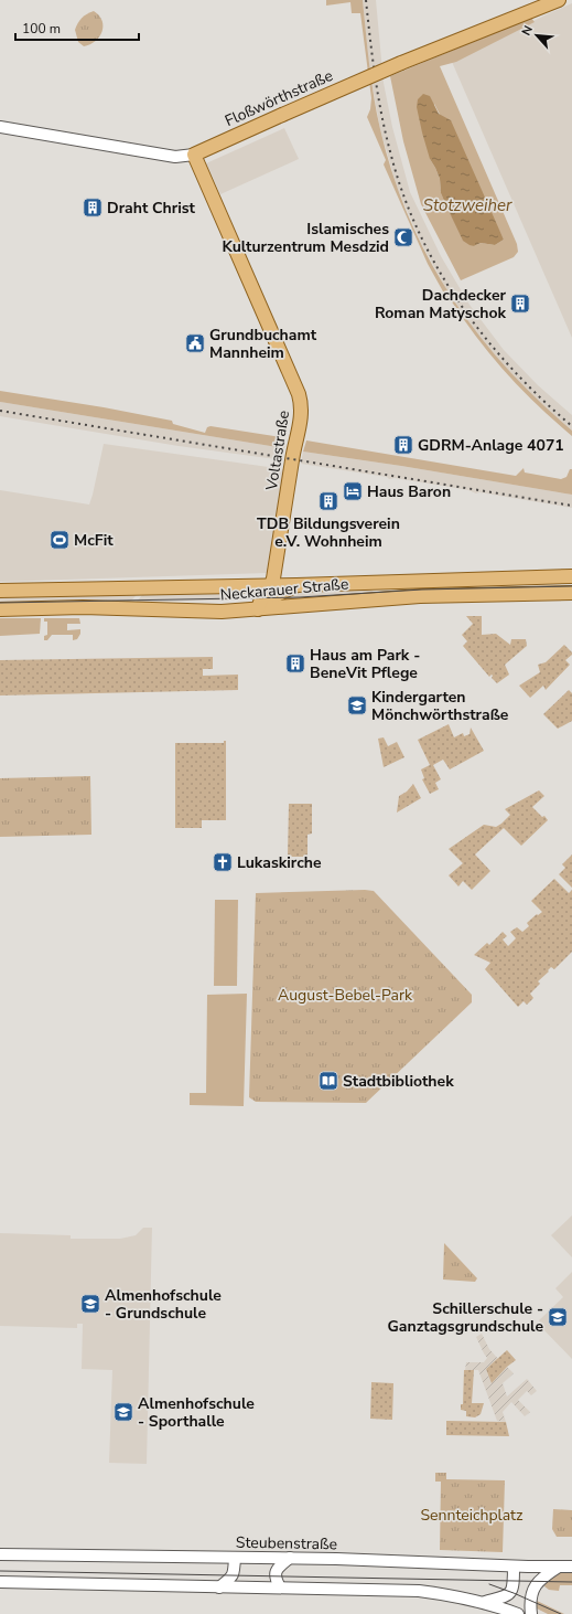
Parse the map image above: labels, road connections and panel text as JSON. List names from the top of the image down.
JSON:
{
  "streets": {
    "main road": ["Floßwörthstraße", "Voltastraße", "Neckarauer Straße"],
    "street": ["Steubenstraße"]
  },
  "crossings": [
    ["Floßwörthstraße", "Voltastraße"],
    ["Voltastraße", "Neckarauer Straße"]
  ],
  "water": ["Stotzweiher"],
  "parks": ["August-Bebel-Park", "Sennteichplatz"],
  "places": {
    "building": [
      "Draht Christ",
      "Dachdecker Roman Matyschok",
      "GDRM-Anlage 4071",
      "TDB Bildungsverein e.V. Wohnheim",
      "Haus am Park - BeneVit Pflege"
    ],
    "mosque": ["Islamisches Kulturzentrum Mesdzid"],
    "public building": ["Grundbuchamt Mannheim"],
    "hotel": ["Haus Baron"],
    "sports": ["McFit"],
    "school or university": [
      "Kindergarten Mönchwörthstraße",
      "Almenhofschule - Grundschule",
      "Schillerschule - Ganztagsgrundschule",
      "Almenhofschule - Sporthalle"
    ],
    "church": ["Lukaskirche"],
    "library": ["Stadtbibliothek"]
  },
  "scale_bar": "100 m",
  "north": "top left"
}
